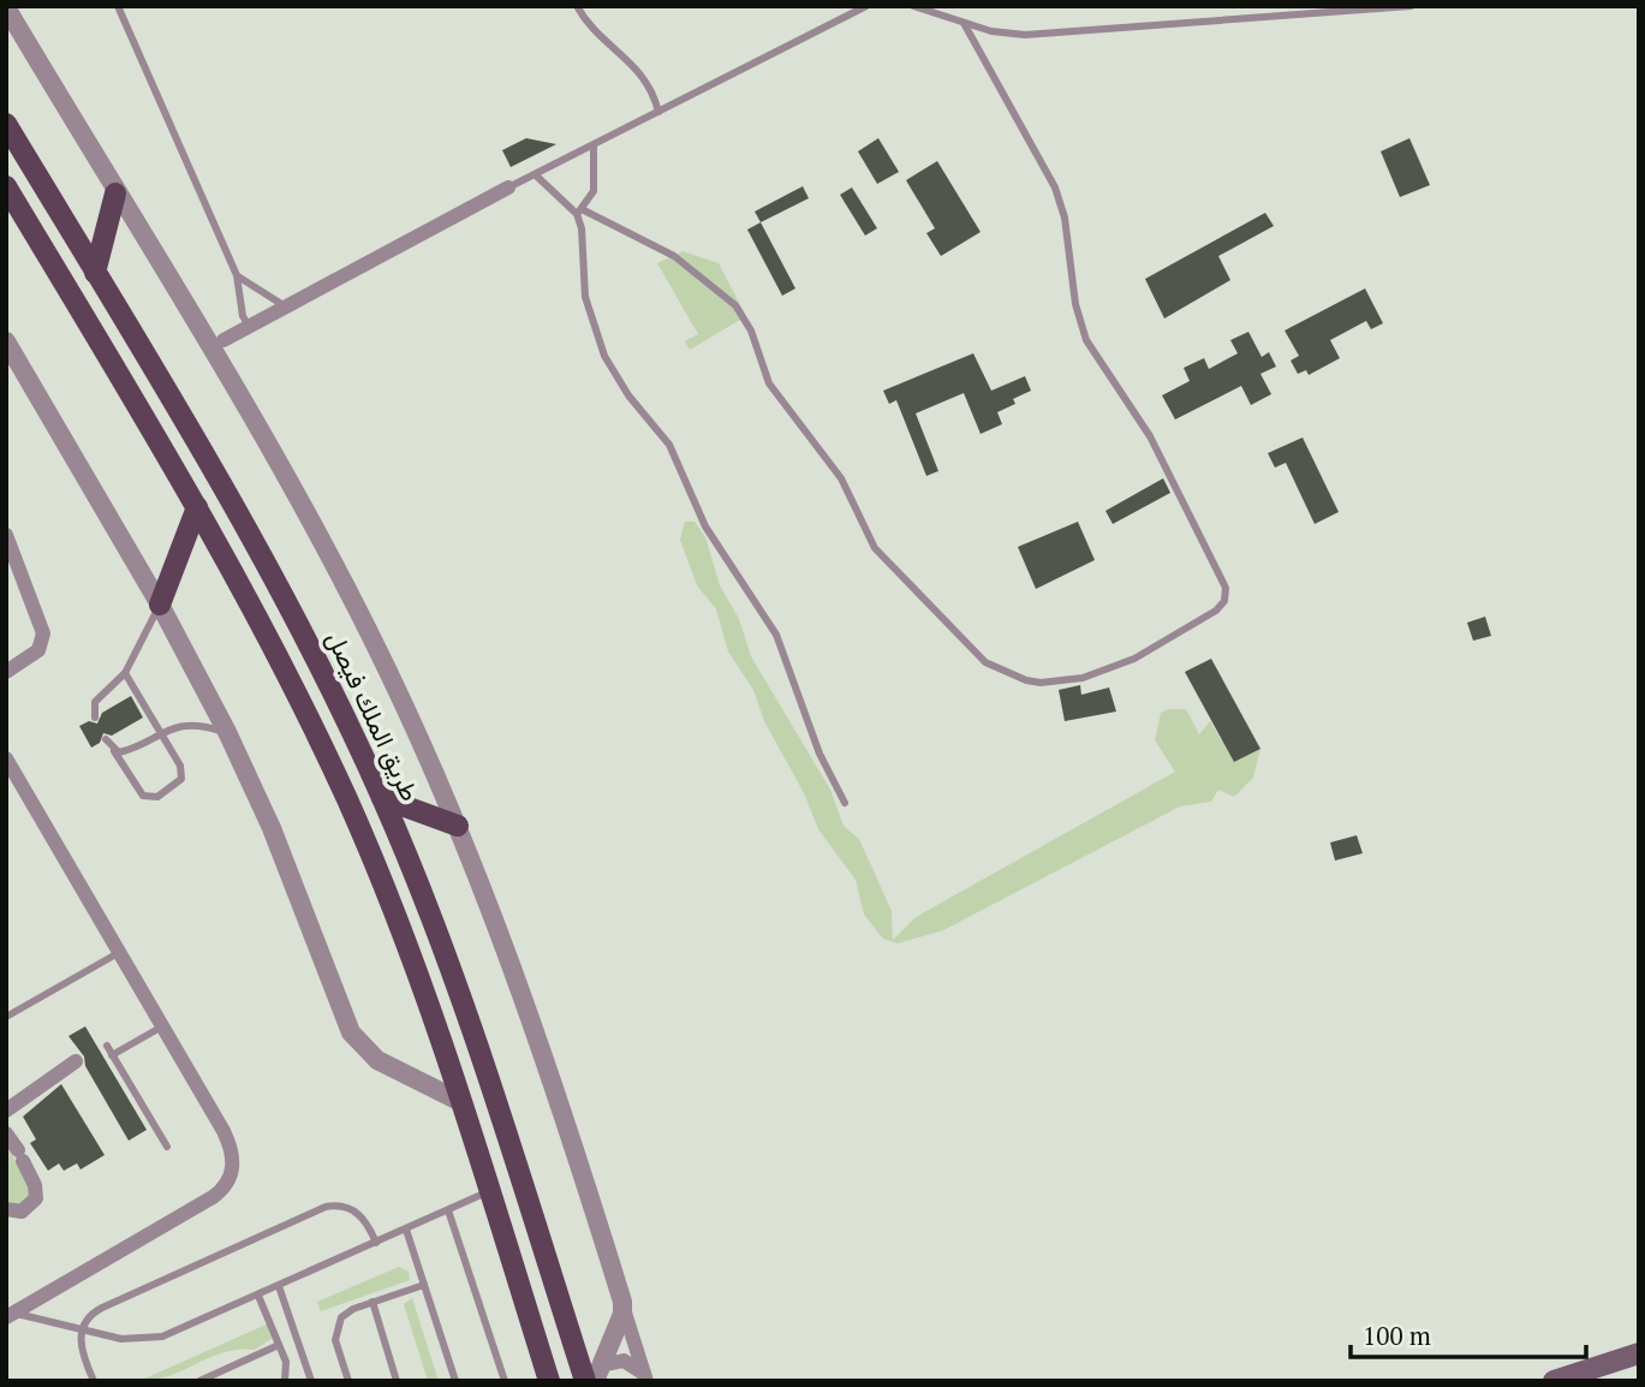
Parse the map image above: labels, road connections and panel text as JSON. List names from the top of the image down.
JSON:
{
  "streets": {
    "main road": ["طريق الملك فيصل"]
  },
  "scale_bar": "100 m"
}
